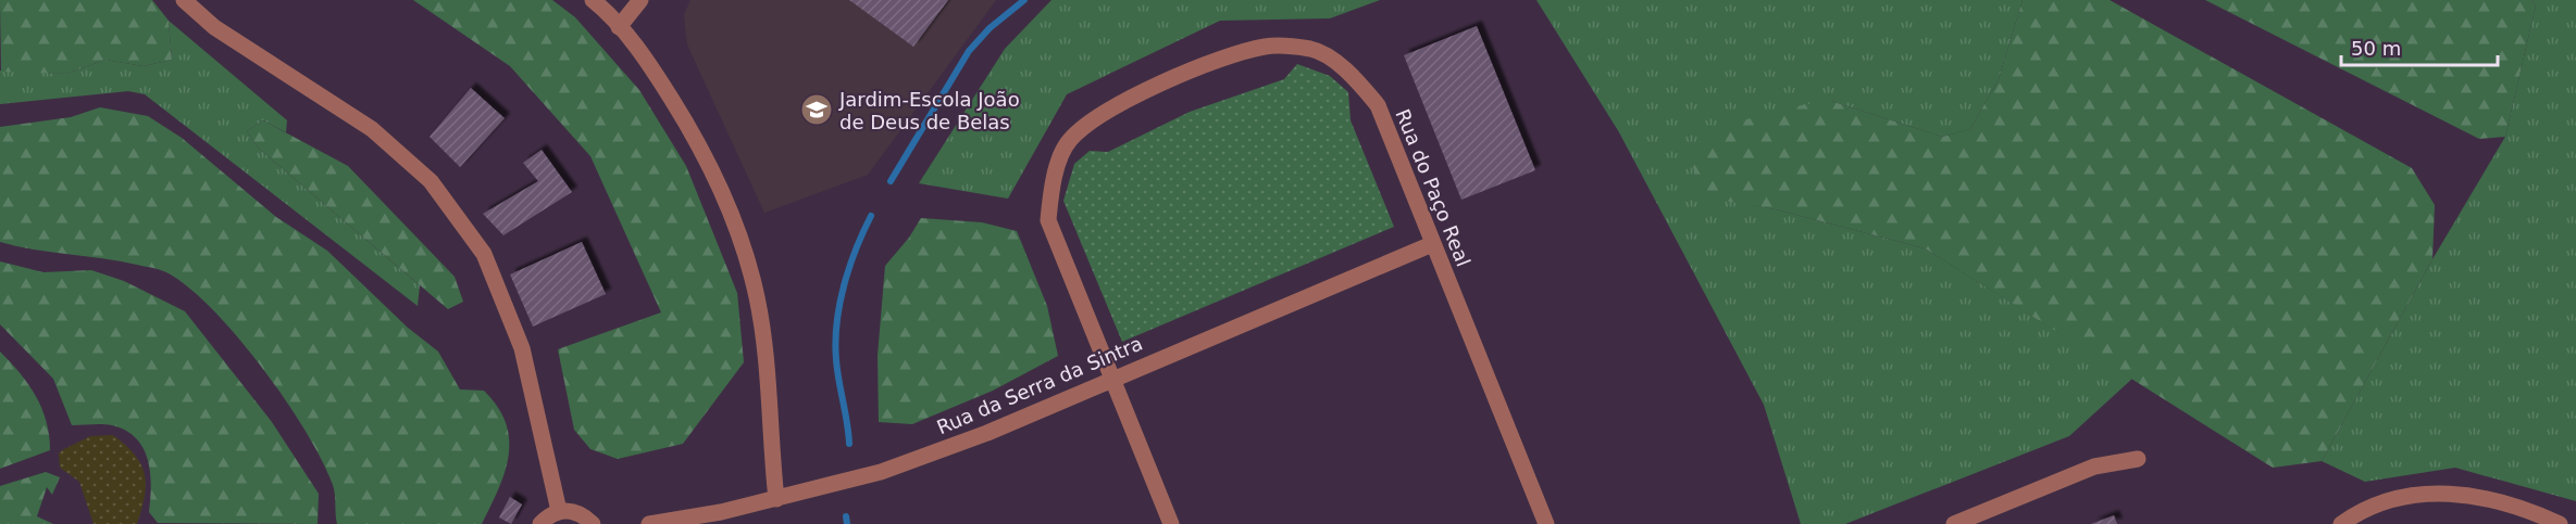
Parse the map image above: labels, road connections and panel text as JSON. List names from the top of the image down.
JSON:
{
  "streets": {
    "street": ["Rua do Paço Real", "Rua da Serra da Sintra"]
  },
  "crossings": [
    ["Rua do Paço Real", "Rua da Serra da Sintra"]
  ],
  "places": {
    "school or university": ["Jardim-Escola João de Deus de Belas"]
  },
  "scale_bar": "50 m"
}
